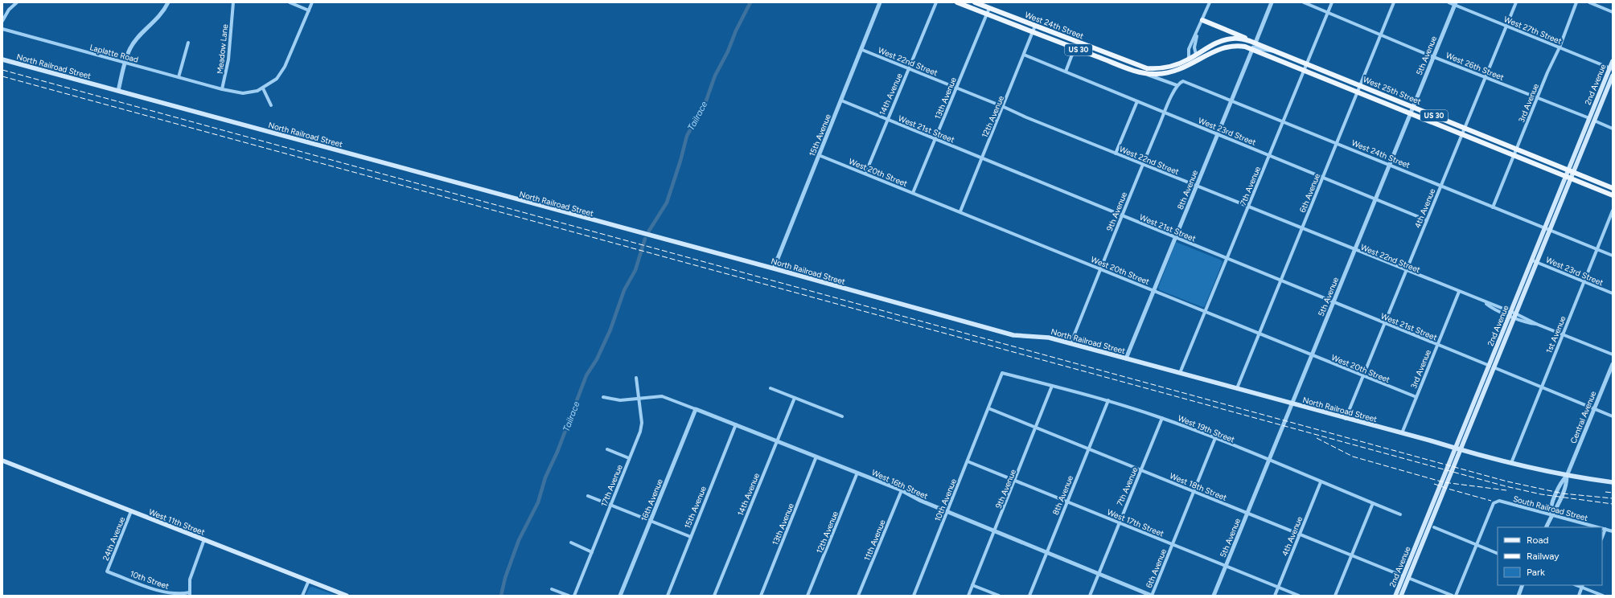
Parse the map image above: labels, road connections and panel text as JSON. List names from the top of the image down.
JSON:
{
  "streets": {
    "main road": [
      "West 24th Street",
      "US 30",
      "North Railroad Street",
      "2nd Avenue",
      "West 25th Street",
      "West 11th Street"
    ],
    "street": [
      "West 27th Street",
      "Meadow Lane",
      "Laplatte Road",
      "5th Avenue",
      "West 22nd Street",
      "West 26th Street",
      "14th Avenue",
      "13th Avenue",
      "3rd Avenue",
      "12th Avenue",
      "West 21st Street",
      "West 23rd Street",
      "15th Avenue",
      "West 20th Street",
      "7th Avenue",
      "8th Avenue",
      "6th Avenue",
      "4th Avenue",
      "9th Avenue",
      "1st Avenue",
      "Central Avenue",
      "West 19th Street",
      "West 16th Street",
      "17th Avenue",
      "West 18th Street",
      "16th Avenue",
      "10th Avenue",
      "South Railroad Street",
      "West 17th Street",
      "24th Avenue",
      "11th Avenue",
      "10th Street"
    ]
  },
  "crossings": [
    ["West 24th Street", "5th Avenue"],
    ["West 24th Street", "2nd Avenue"],
    ["West 24th Street", "West 25th Street"],
    ["West 24th Street", "13th Avenue"],
    ["West 24th Street", "3rd Avenue"],
    ["West 24th Street", "12th Avenue"],
    ["West 24th Street", "7th Avenue"],
    ["West 24th Street", "8th Avenue"],
    ["West 24th Street", "6th Avenue"],
    ["West 24th Street", "4th Avenue"],
    ["West 24th Street", "9th Avenue"],
    ["West 24th Street", "1st Avenue"],
    ["West 27th Street", "5th Avenue"],
    ["West 27th Street", "2nd Avenue"],
    ["West 27th Street", "3rd Avenue"],
    ["West 27th Street", "4th Avenue"],
    ["Meadow Lane", "Laplatte Road"],
    ["5th Avenue", "West 22nd Street"],
    ["5th Avenue", "North Railroad Street"],
    ["5th Avenue", "West 26th Street"],
    ["5th Avenue", "West 25th Street"],
    ["5th Avenue", "West 21st Street"],
    ["5th Avenue", "West 23rd Street"],
    ["5th Avenue", "West 20th Street"],
    ["5th Avenue", "West 19th Street"],
    ["5th Avenue", "West 18th Street"],
    ["5th Avenue", "West 17th Street"],
    ["West 22nd Street", "2nd Avenue"],
    ["West 22nd Street", "14th Avenue"],
    ["West 22nd Street", "13th Avenue"],
    ["West 22nd Street", "3rd Avenue"],
    ["West 22nd Street", "12th Avenue"],
    ["West 22nd Street", "15th Avenue"],
    ["West 22nd Street", "7th Avenue"],
    ["West 22nd Street", "8th Avenue"],
    ["West 22nd Street", "6th Avenue"],
    ["West 22nd Street", "4th Avenue"],
    ["West 22nd Street", "9th Avenue"],
    ["West 22nd Street", "1st Avenue"],
    ["North Railroad Street", "3rd Avenue"],
    ["North Railroad Street", "15th Avenue"],
    ["North Railroad Street", "7th Avenue"],
    ["North Railroad Street", "8th Avenue"],
    ["North Railroad Street", "6th Avenue"],
    ["North Railroad Street", "4th Avenue"],
    ["North Railroad Street", "9th Avenue"],
    ["North Railroad Street", "1st Avenue"],
    ["North Railroad Street", "Central Avenue"],
    ["West 26th Street", "2nd Avenue"],
    ["West 26th Street", "3rd Avenue"],
    ["West 26th Street", "7th Avenue"],
    ["West 26th Street", "6th Avenue"],
    ["West 26th Street", "4th Avenue"],
    ["2nd Avenue", "West 25th Street"],
    ["2nd Avenue", "West 21st Street"],
    ["2nd Avenue", "West 23rd Street"],
    ["2nd Avenue", "West 18th Street"],
    ["West 25th Street", "3rd Avenue"],
    ["West 25th Street", "7th Avenue"],
    ["West 25th Street", "8th Avenue"],
    ["West 25th Street", "6th Avenue"],
    ["West 25th Street", "4th Avenue"],
    ["14th Avenue", "West 21st Street"],
    ["14th Avenue", "West 20th Street"],
    ["14th Avenue", "West 16th Street"],
    ["13th Avenue", "West 21st Street"],
    ["13th Avenue", "West 20th Street"],
    ["13th Avenue", "West 16th Street"],
    ["3rd Avenue", "West 21st Street"],
    ["3rd Avenue", "West 20th Street"],
    ["12th Avenue", "West 21st Street"],
    ["12th Avenue", "West 23rd Street"],
    ["12th Avenue", "West 20th Street"],
    ["12th Avenue", "West 16th Street"],
    ["West 21st Street", "15th Avenue"],
    ["West 21st Street", "7th Avenue"],
    ["West 21st Street", "8th Avenue"],
    ["West 21st Street", "6th Avenue"],
    ["West 21st Street", "4th Avenue"],
    ["West 21st Street", "9th Avenue"],
    ["West 21st Street", "1st Avenue"],
    ["West 21st Street", "Central Avenue"],
    ["West 23rd Street", "7th Avenue"],
    ["West 23rd Street", "8th Avenue"],
    ["West 23rd Street", "6th Avenue"],
    ["West 23rd Street", "4th Avenue"],
    ["West 23rd Street", "9th Avenue"],
    ["West 23rd Street", "1st Avenue"],
    ["15th Avenue", "West 20th Street"],
    ["15th Avenue", "West 16th Street"],
    ["West 20th Street", "7th Avenue"],
    ["West 20th Street", "8th Avenue"],
    ["West 20th Street", "6th Avenue"],
    ["West 20th Street", "4th Avenue"],
    ["West 20th Street", "9th Avenue"],
    ["7th Avenue", "West 19th Street"],
    ["7th Avenue", "West 16th Street"],
    ["7th Avenue", "West 18th Street"],
    ["7th Avenue", "West 17th Street"],
    ["8th Avenue", "West 19th Street"],
    ["8th Avenue", "West 16th Street"],
    ["8th Avenue", "West 18th Street"],
    ["8th Avenue", "West 17th Street"],
    ["6th Avenue", "West 19th Street"],
    ["6th Avenue", "West 16th Street"],
    ["6th Avenue", "West 18th Street"],
    ["6th Avenue", "West 17th Street"],
    ["4th Avenue", "West 19th Street"],
    ["4th Avenue", "West 18th Street"],
    ["4th Avenue", "West 17th Street"],
    ["9th Avenue", "West 19th Street"],
    ["9th Avenue", "West 16th Street"],
    ["9th Avenue", "West 18th Street"],
    ["9th Avenue", "West 17th Street"],
    ["Central Avenue", "South Railroad Street"],
    ["West 19th Street", "10th Avenue"],
    ["West 16th Street", "17th Avenue"],
    ["West 16th Street", "16th Avenue"],
    ["West 16th Street", "10th Avenue"],
    ["West 16th Street", "11th Avenue"],
    ["West 18th Street", "10th Avenue"],
    ["10th Avenue", "West 17th Street"],
    ["West 11th Street", "24th Avenue"],
    ["24th Avenue", "10th Street"]
  ],
  "water": ["Tailrace"],
  "legend": ["Road", "Railway", "Park"]
}
